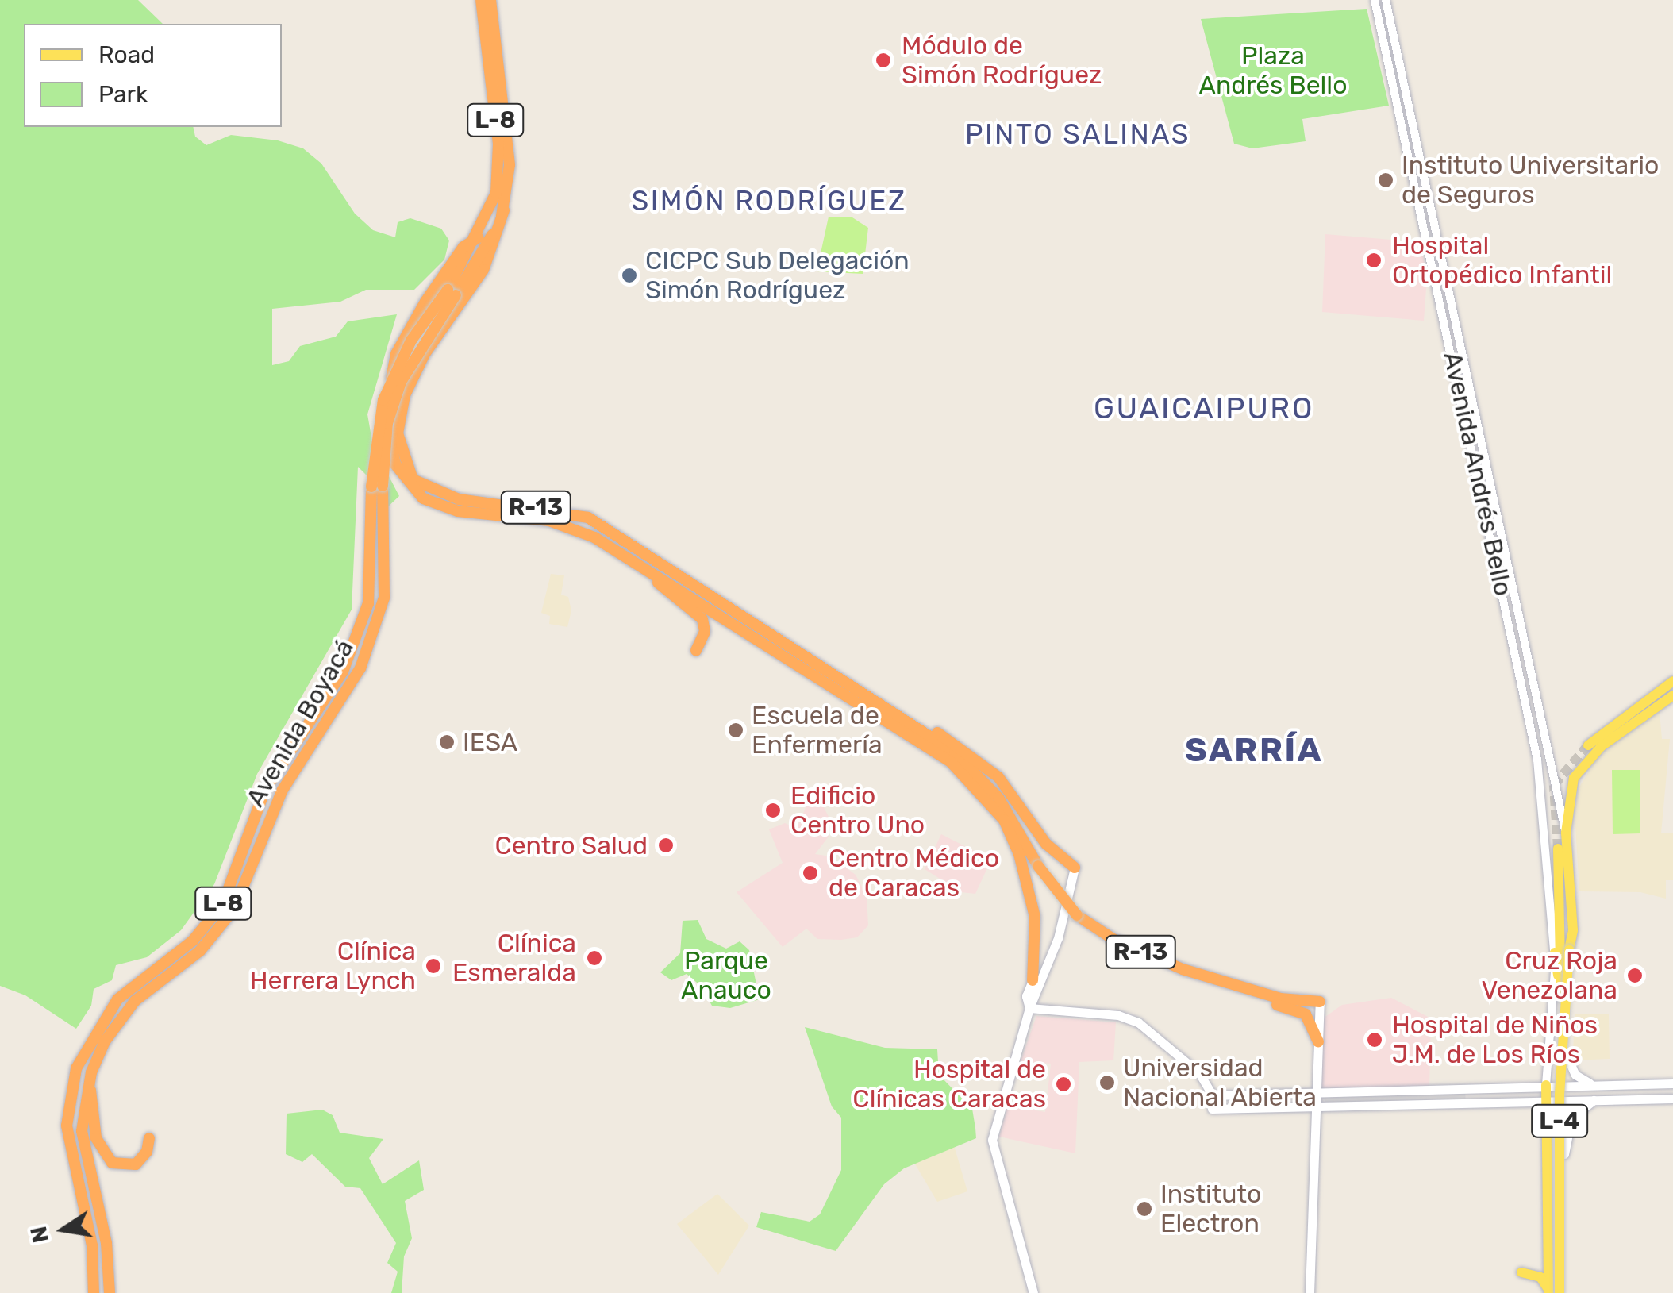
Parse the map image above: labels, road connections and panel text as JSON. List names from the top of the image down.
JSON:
{
  "streets": {
    "highway": ["L-8", "R-13", "Avenida Boyacá"],
    "main road": ["Avenida Andrés Bello", "L-4"]
  },
  "crossings": [
    ["Avenida Andrés Bello", "L-4"],
    ["R-13", "Avenida Boyacá"]
  ],
  "districts": [
    "PINTO SALINAS",
    "SIMÓN RODRÍGUEZ",
    "GUAICAIPURO",
    "SARRÍA"
  ],
  "parks": ["Plaza Andrés Bello", "Parque Anauco"],
  "places": [
    "Módulo de Simón Rodríguez",
    "Instituto Universitario de Seguros",
    "Hospital Ortopédico Infantil",
    "CICPC Sub Delegación Simón Rodríguez",
    "Escuela de Enfermería",
    "IESA",
    "Edificio Centro Uno",
    "Centro Salud",
    "Centro Médico de Caracas",
    "Clínica Esmeralda",
    "Clínica Herrera Lynch",
    "Cruz Roja Venezolana",
    "Hospital de Niños J.M. de Los Ríos",
    "Universidad Nacional Abierta",
    "Hospital de Clínicas Caracas",
    "Instituto Electron"
  ],
  "legend": ["Road", "Park"],
  "north": "left"
}
